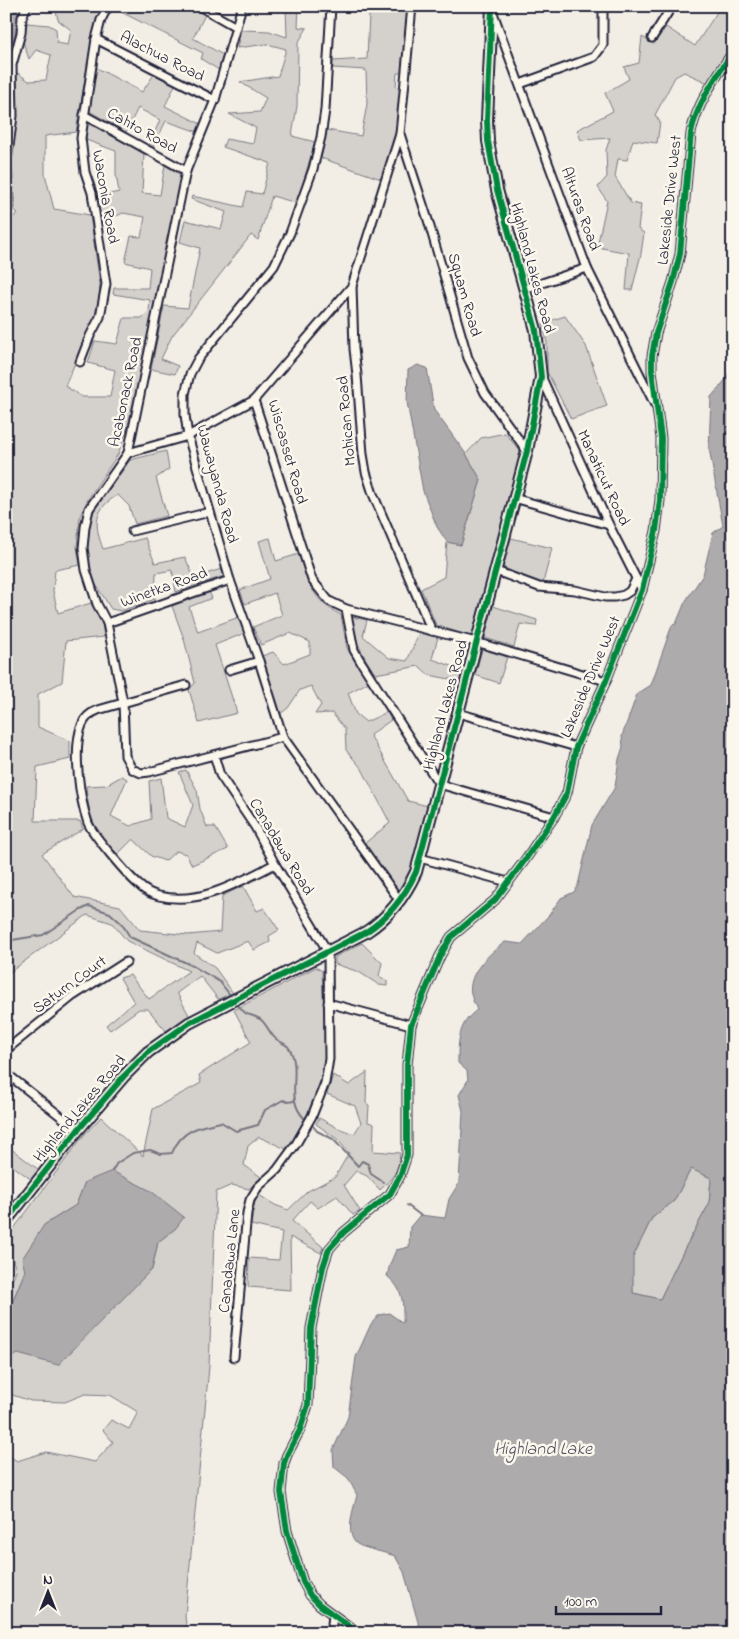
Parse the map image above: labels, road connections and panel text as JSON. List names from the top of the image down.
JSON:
{
  "streets": {
    "street": [
      "Alachua Road",
      "Cahto Road",
      "Waconia Road",
      "Lakeside Drive West",
      "Alturas Road",
      "Highland Lakes Road",
      "Squam Road",
      "Acabonack Road",
      "Mohican Road",
      "Wiscasset Road",
      "Manaticut Road",
      "Wawayanda Road",
      "Winetka Road",
      "Canadawa Road",
      "Saturn Court",
      "Canadawa Lane"
    ]
  },
  "crossings": [
    ["Alachua Road", "Waconia Road"],
    ["Alachua Road", "Acabonack Road"],
    ["Cahto Road", "Waconia Road"],
    ["Cahto Road", "Acabonack Road"],
    ["Lakeside Drive West", "Alturas Road"],
    ["Lakeside Drive West", "Manaticut Road"],
    ["Alturas Road", "Highland Lakes Road"],
    ["Highland Lakes Road", "Squam Road"],
    ["Highland Lakes Road", "Manaticut Road"],
    ["Highland Lakes Road", "Wawayanda Road"],
    ["Highland Lakes Road", "Canadawa Road"],
    ["Highland Lakes Road", "Canadawa Lane"],
    ["Squam Road", "Wiscasset Road"],
    ["Acabonack Road", "Wawayanda Road"],
    ["Acabonack Road", "Winetka Road"],
    ["Acabonack Road", "Canadawa Road"],
    ["Mohican Road", "Wiscasset Road"],
    ["Wawayanda Road", "Winetka Road"],
    ["Canadawa Road", "Canadawa Lane"]
  ],
  "water": ["Highland Lake"],
  "scale_bar": "100 m",
  "north": "top"
}
